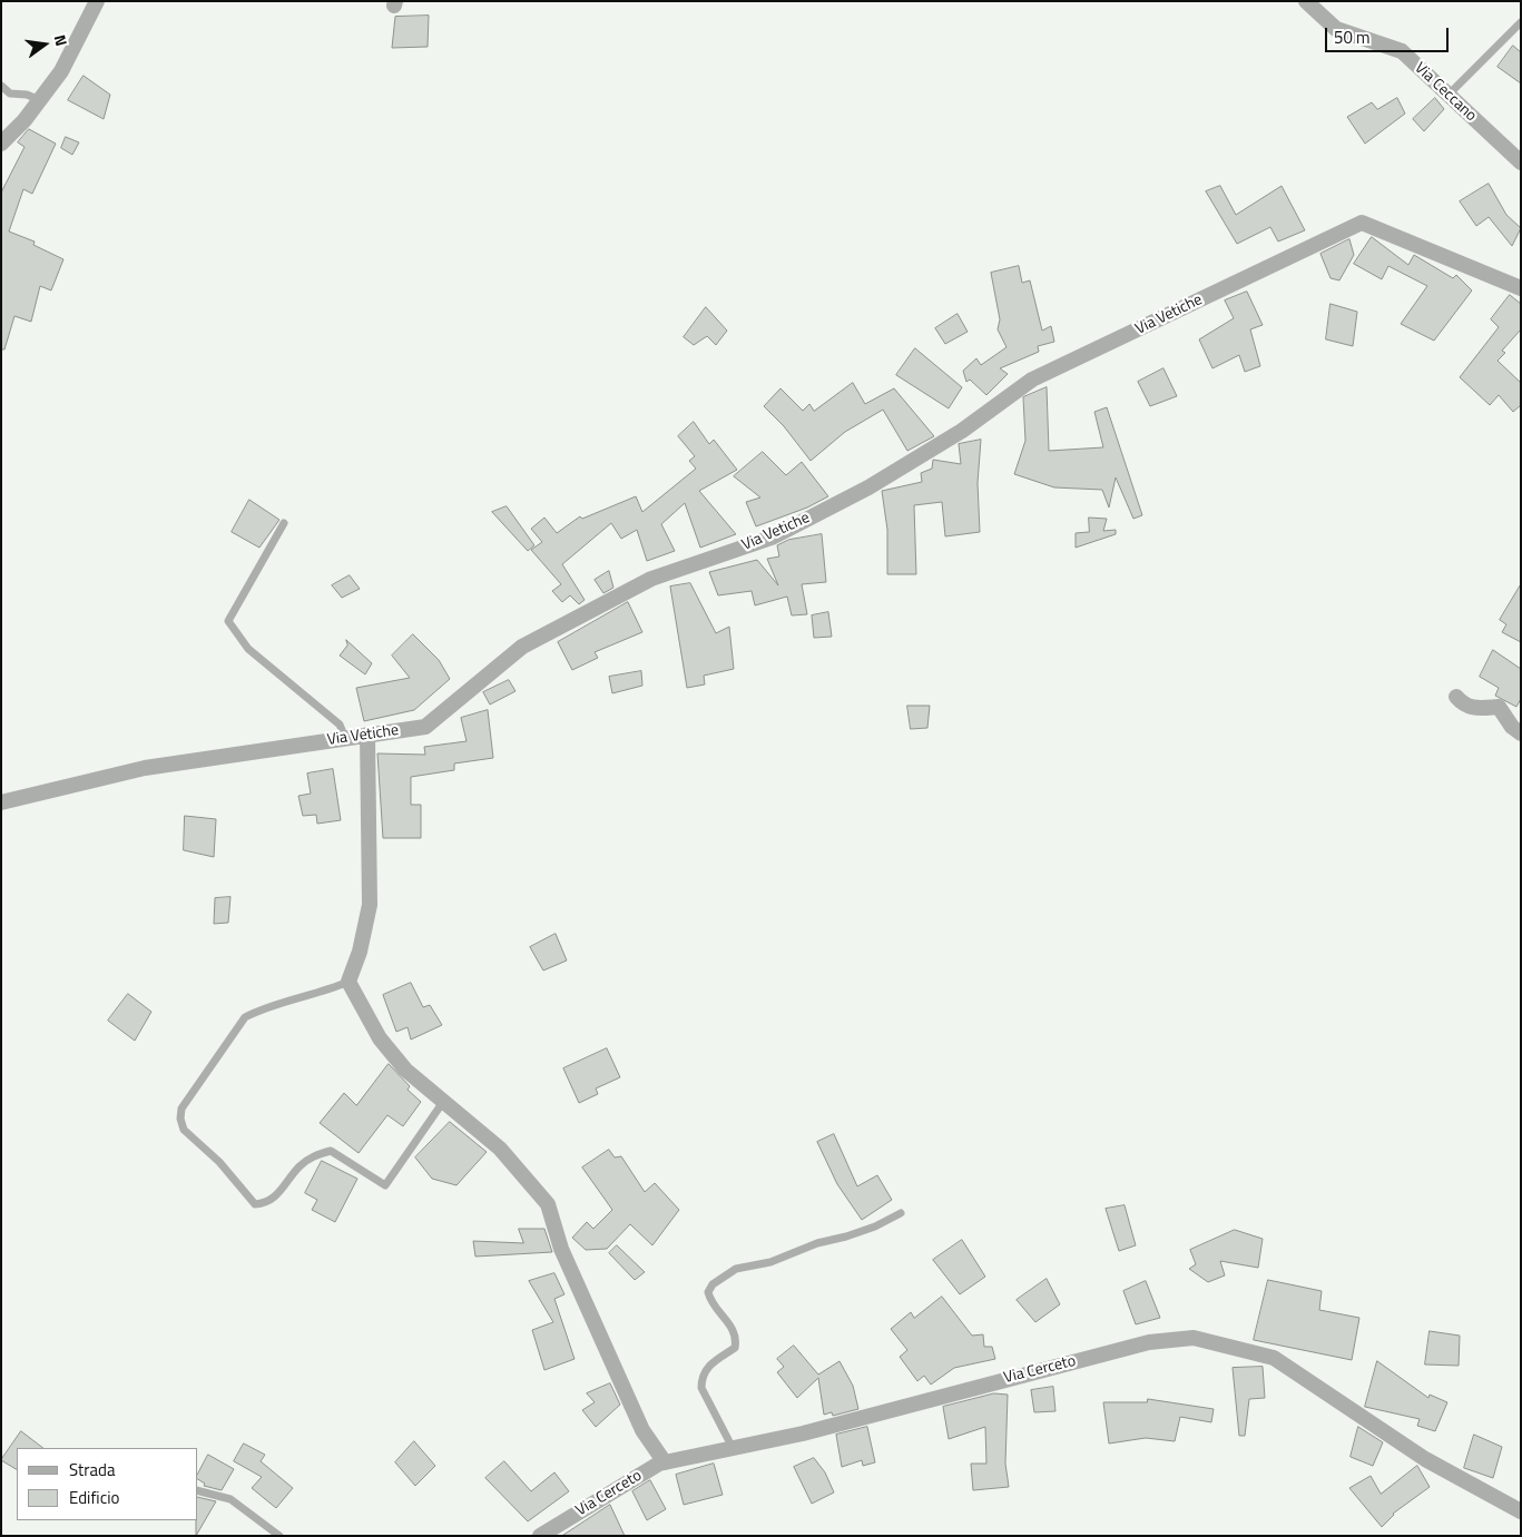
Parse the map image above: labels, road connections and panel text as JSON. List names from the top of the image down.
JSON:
{
  "streets": {
    "street": ["Via Ceccano", "Via Vetiche", "Via Cerceto"]
  },
  "legend": ["Strada", "Edificio"],
  "scale_bar": "50 m",
  "north": "right"
}
